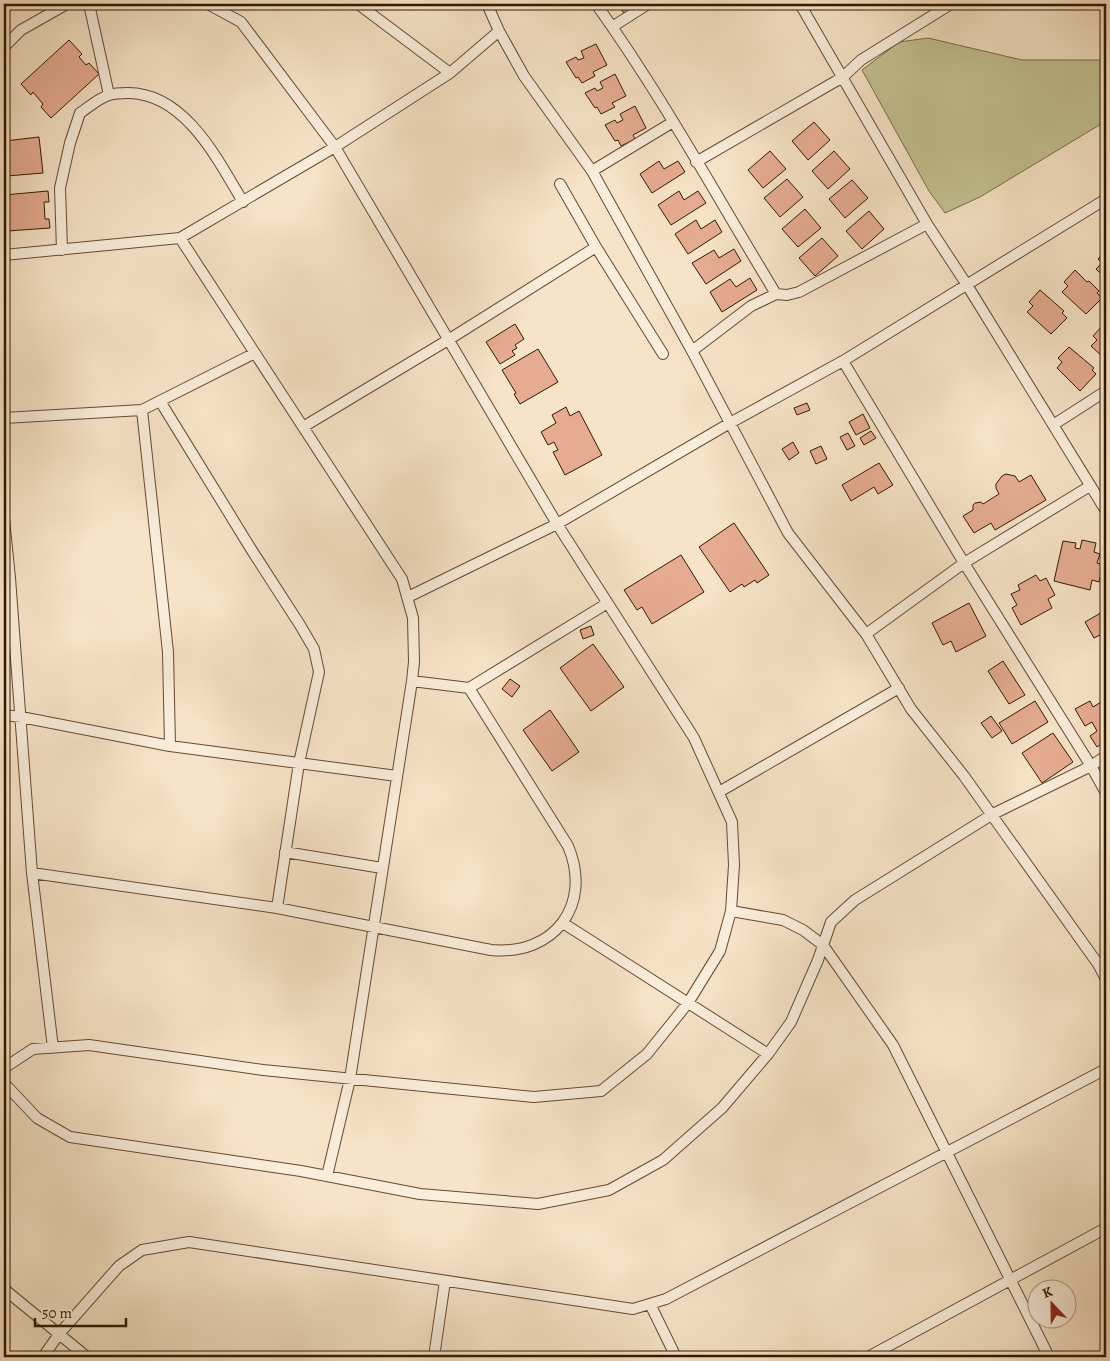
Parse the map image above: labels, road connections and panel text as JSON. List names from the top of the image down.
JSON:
{
  "scale_bar": "50 m",
  "north": "top"
}
